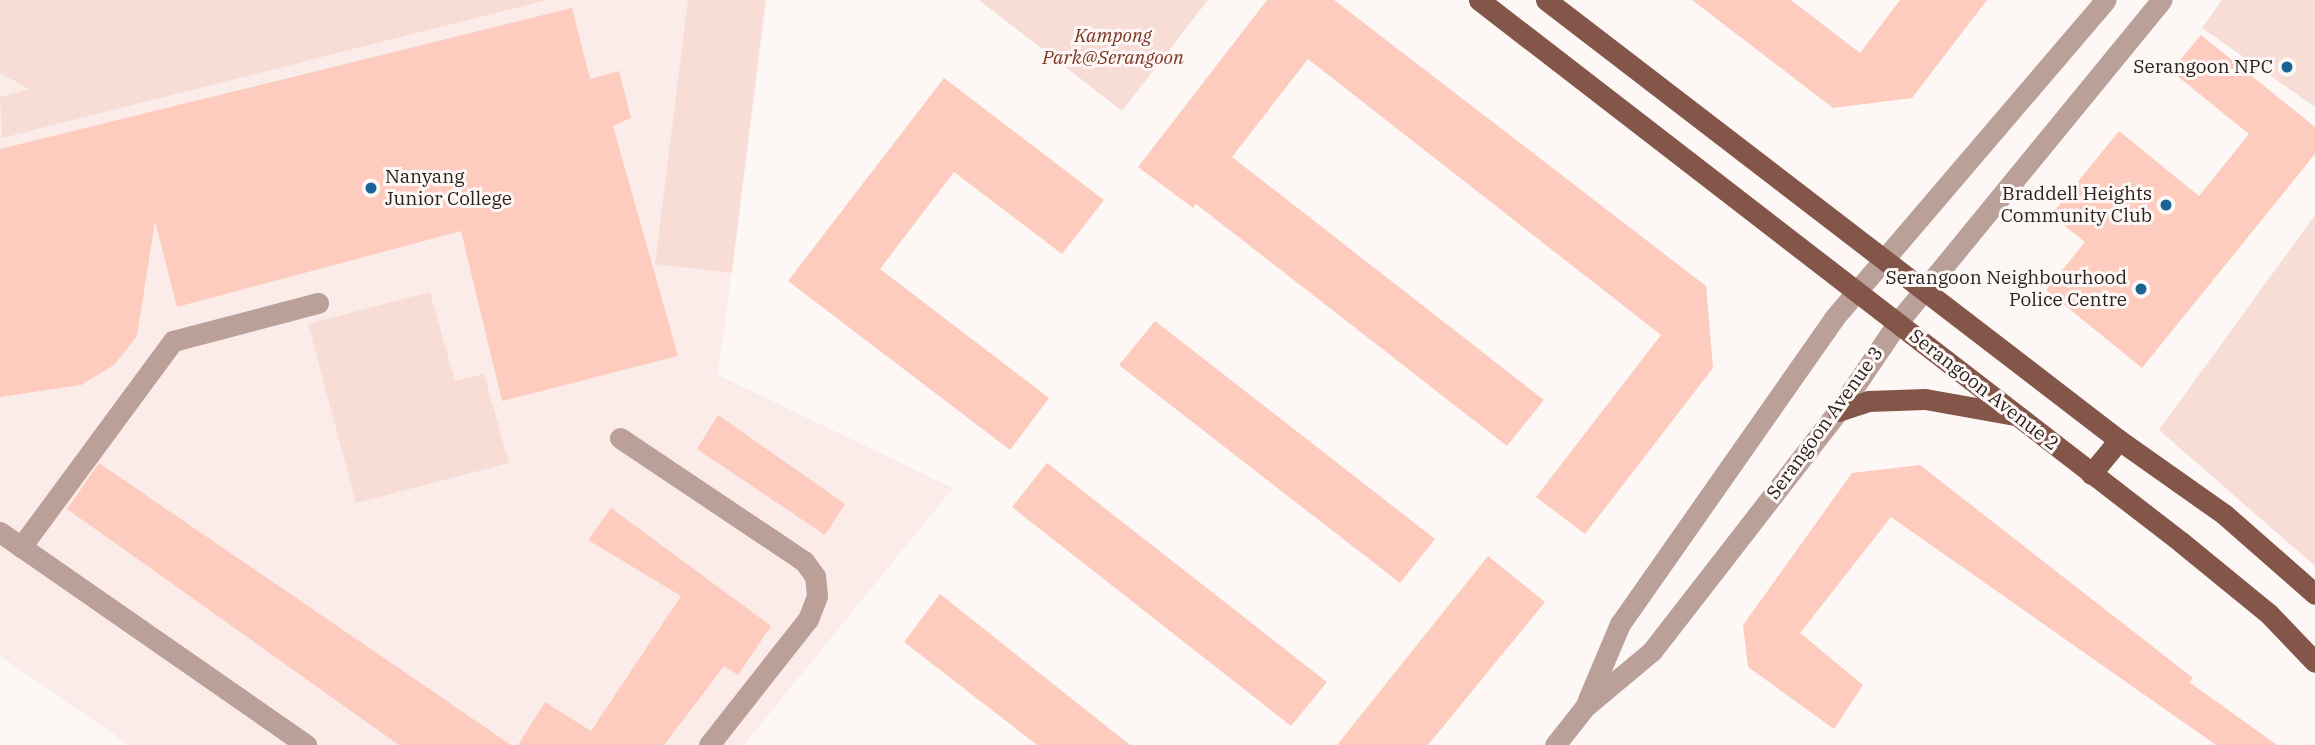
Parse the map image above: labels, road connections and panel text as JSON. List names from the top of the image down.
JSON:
{
  "streets": {
    "main road": ["Serangoon Avenue 2"],
    "street": ["Serangoon Avenue 3"]
  },
  "crossings": [
    ["Serangoon Avenue 2", "Serangoon Avenue 3"]
  ],
  "parks": ["Kampong Park@Serangoon"],
  "places": [
    "Serangoon NPC",
    "Nanyang Junior College",
    "Braddell Heights Community Club",
    "Serangoon Neighbourhood Police Centre"
  ]
}
